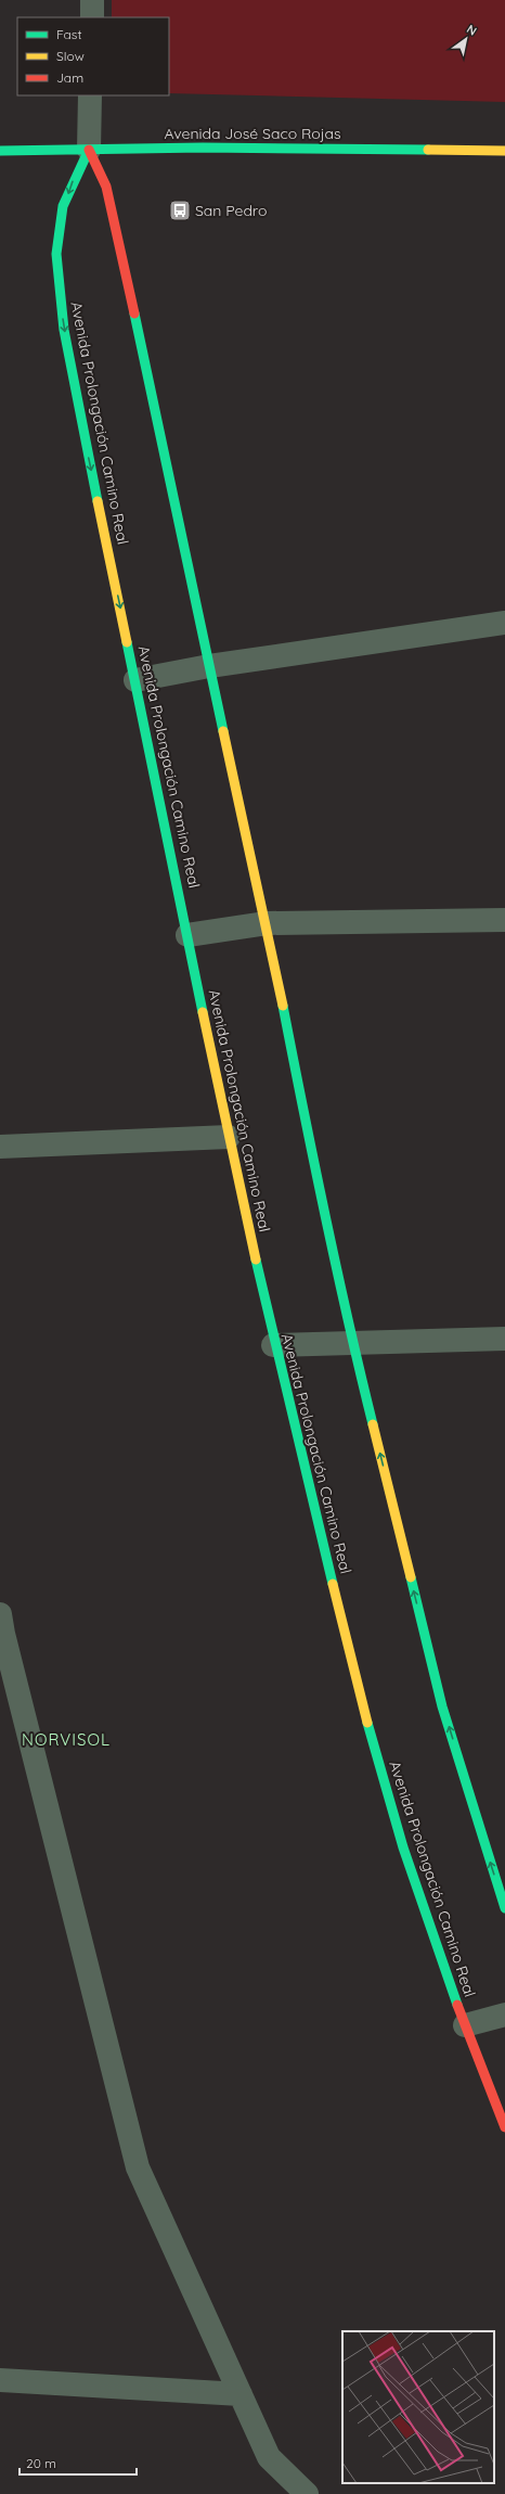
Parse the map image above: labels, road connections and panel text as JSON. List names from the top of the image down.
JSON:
{
  "streets": {
    "main road": ["Avenida José Saco Rojas", "Avenida Prolongación Camino Real"]
  },
  "crossings": [
    ["Avenida José Saco Rojas", "Avenida Prolongación Camino Real"]
  ],
  "districts": ["NORVISOL"],
  "places": {
    "bus stop": ["San Pedro"]
  },
  "legend": ["Fast", "Slow", "Jam"],
  "scale_bar": "20 m",
  "north": "top right"
}
